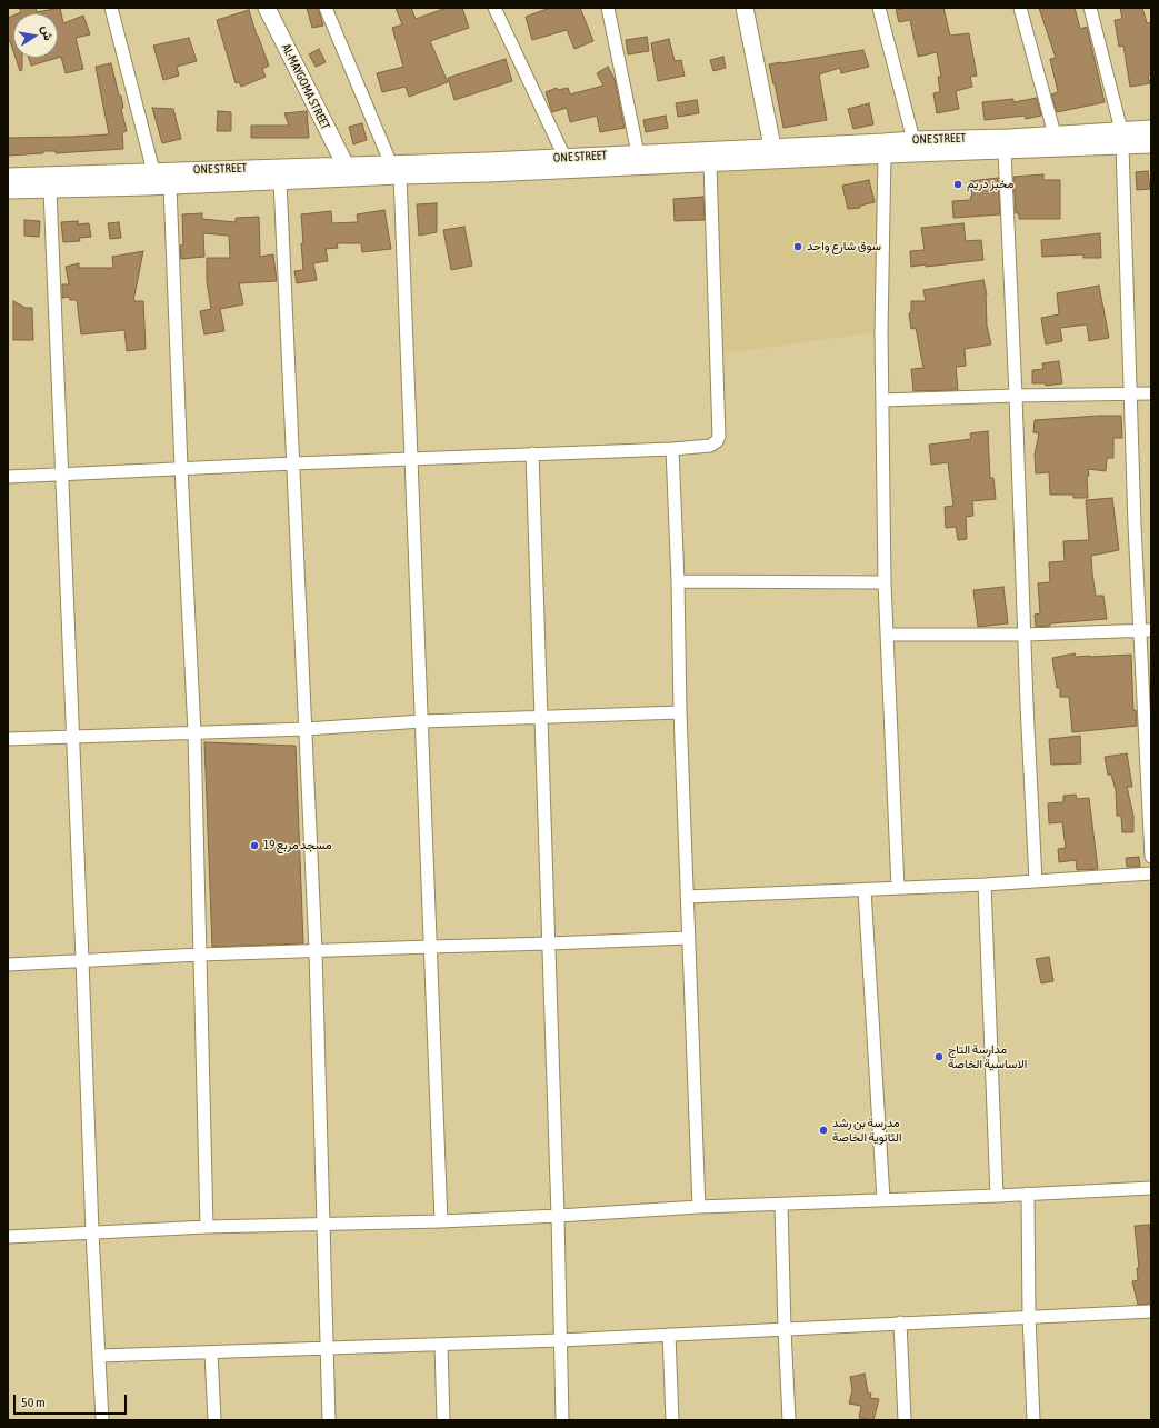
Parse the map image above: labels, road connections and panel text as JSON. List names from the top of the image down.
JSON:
{
  "streets": {
    "street": ["AL-MAYGOMA STREET", "ONE STREET"]
  },
  "crossings": [
    ["AL-MAYGOMA STREET", "ONE STREET"]
  ],
  "places": [
    "مخبز دريم",
    "سوق شارع واحد",
    "مسجد مربع 19",
    "مدارسة التاج الاساسية الخاصة",
    "مدرسة بن رشد الثانوية الخاصة"
  ],
  "scale_bar": "50 m",
  "north": "right"
}
